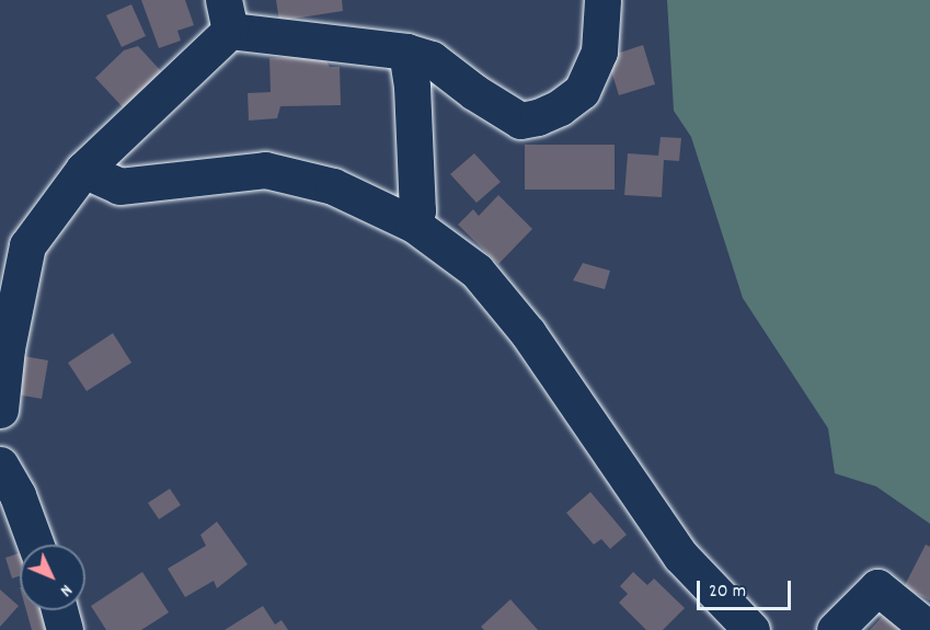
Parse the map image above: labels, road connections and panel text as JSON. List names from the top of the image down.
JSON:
{
  "scale_bar": "20 m",
  "north": "bottom right"
}
